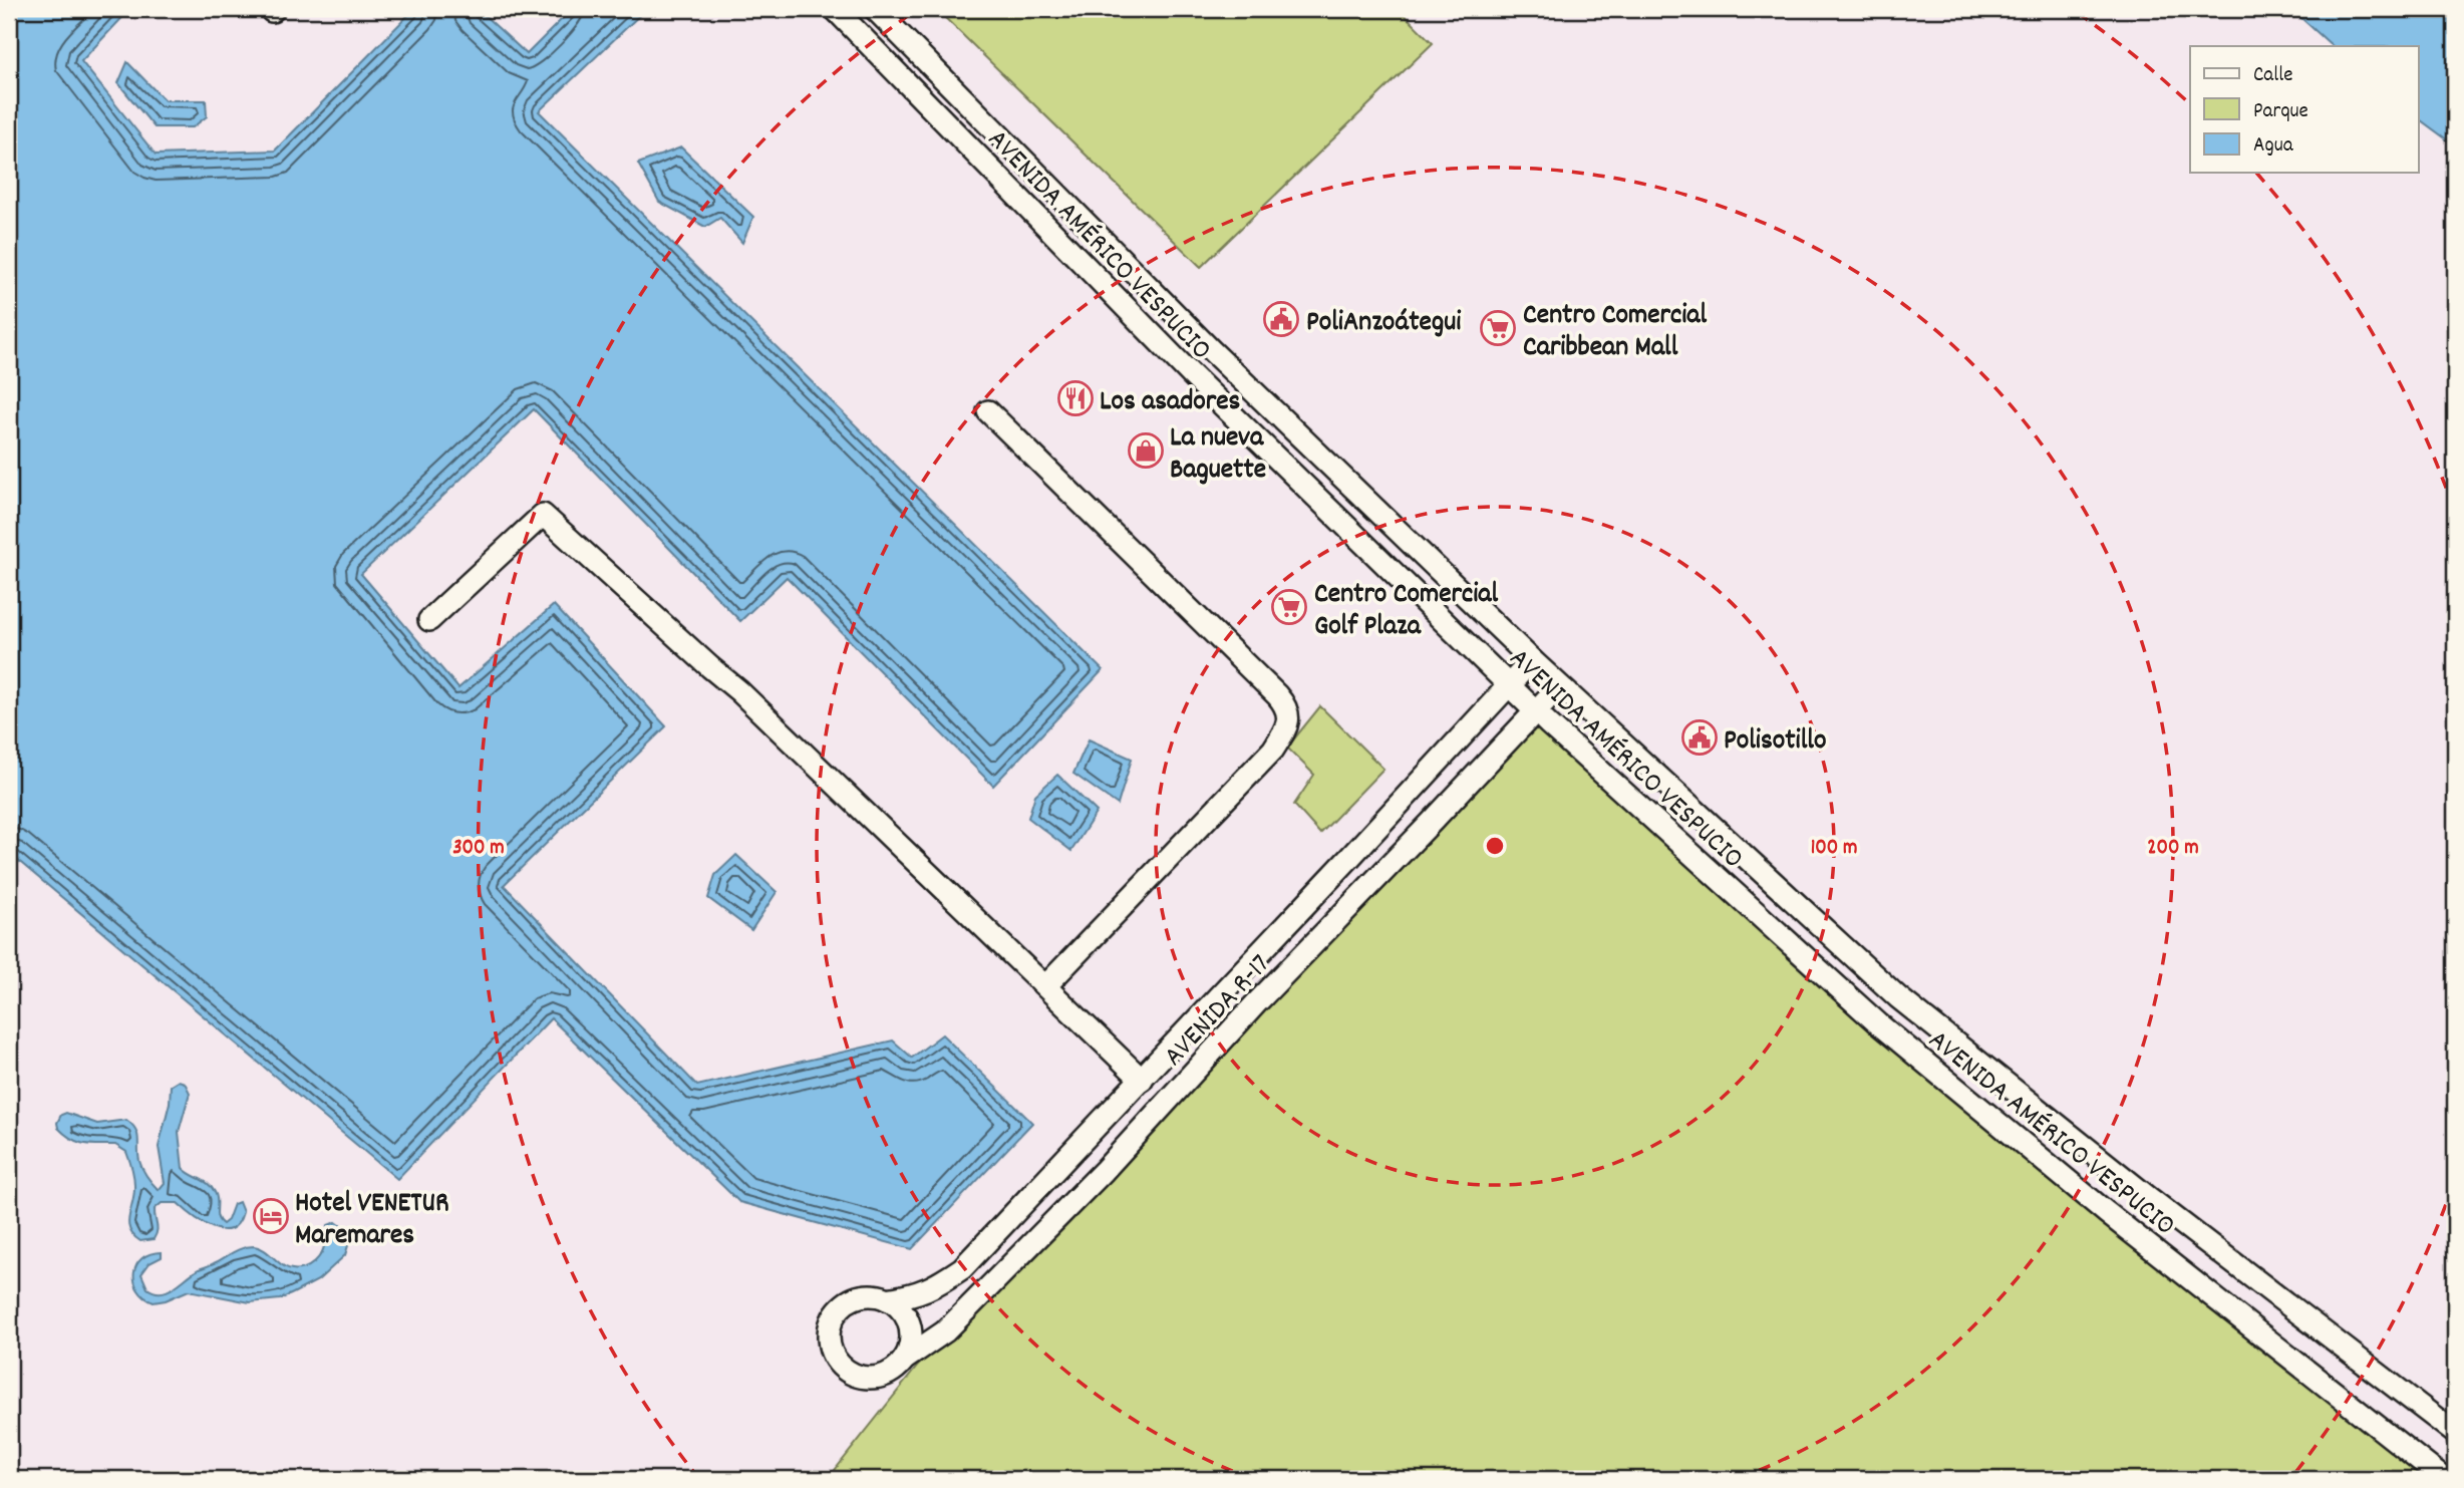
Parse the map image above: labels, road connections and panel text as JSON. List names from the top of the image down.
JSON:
{
  "streets": {
    "street": ["AVENIDA AMÉRICO VESPUCIO", "AVENIDA R-17"]
  },
  "crossings": [
    ["AVENIDA AMÉRICO VESPUCIO", "AVENIDA R-17"]
  ],
  "places": {
    "public building": ["PoliAnzoátegui", "Polisotillo"],
    "supermarket": ["Centro Comercial Caribbean Mall", "Centro Comercial Golf Plaza"],
    "restaurant": ["Los asadores"],
    "shop": ["La nueva Baguette"],
    "hotel": ["Hotel VENETUR Maremares"]
  },
  "legend": ["Calle", "Parque", "Agua"],
  "rings": ["100 m", "200 m", "300 m"]
}
